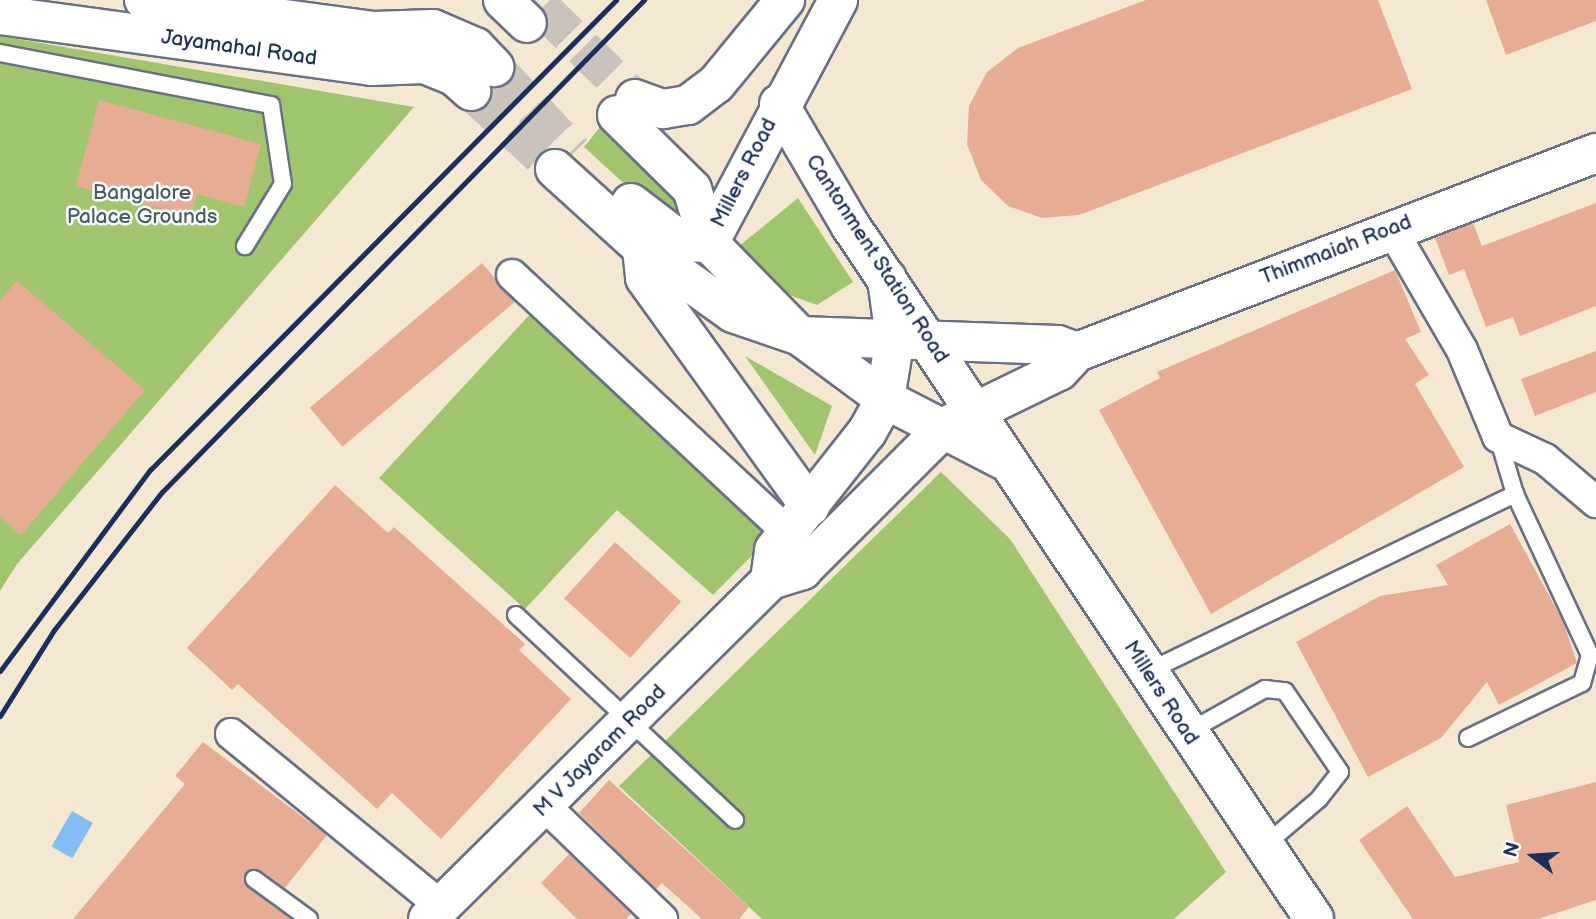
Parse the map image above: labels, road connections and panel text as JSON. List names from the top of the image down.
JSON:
{
  "streets": {
    "main road": [
      "Jayamahal Road",
      "Millers Road",
      "Thimmaiah Road",
      "Cantonment Station Road",
      "M V Jayaram Road"
    ]
  },
  "crossings": [
    ["Millers Road", "Thimmaiah Road"],
    ["Millers Road", "Cantonment Station Road"],
    ["Millers Road", "M V Jayaram Road"],
    ["Thimmaiah Road", "Cantonment Station Road"],
    ["Thimmaiah Road", "M V Jayaram Road"],
    ["Cantonment Station Road", "M V Jayaram Road"]
  ],
  "parks": ["Bangalore Palace Grounds"],
  "north": "left"
}
